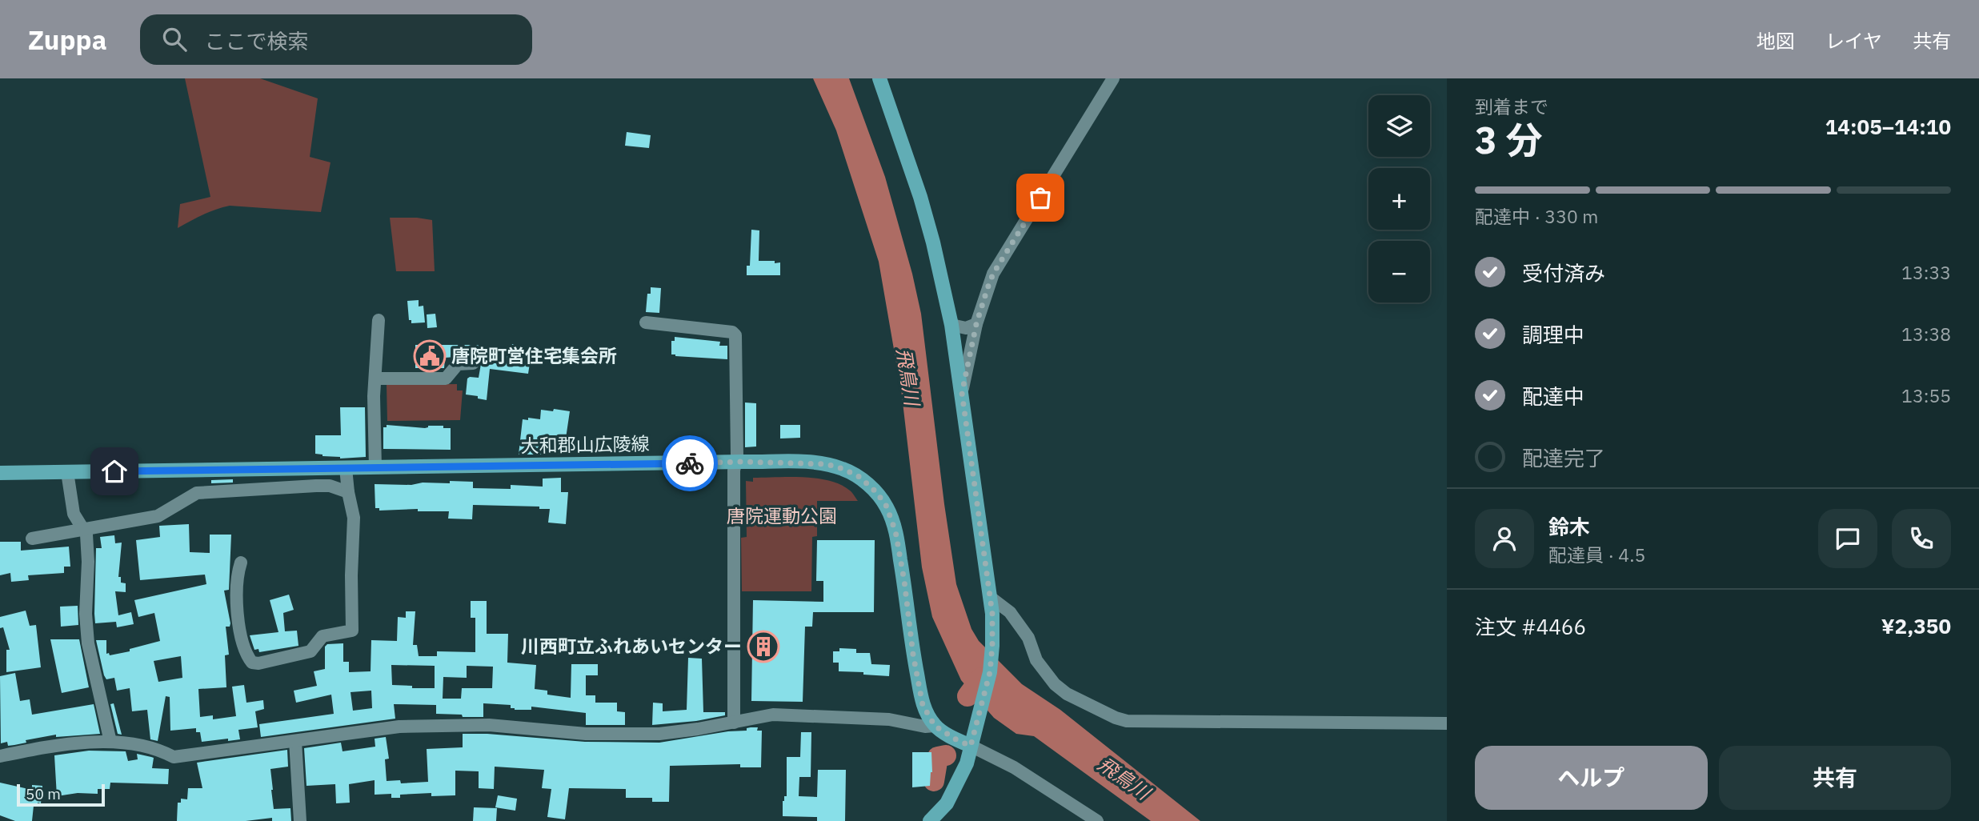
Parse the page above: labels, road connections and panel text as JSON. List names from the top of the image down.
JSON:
{
  "streets": {
    "main road": ["大和郡山広陵線"]
  },
  "water": ["飛鳥川"],
  "parks": ["唐院運動公園"],
  "places": {
    "public building": ["唐院町営住宅集会所"],
    "building": ["川西町立ふれあいセンター"]
  },
  "scale_bar": "50 m",
  "page": {
    "header": "Zuppa",
    "search": "ここで検索",
    "nav": ["地図", "レイヤ", "共有"],
    "heading": ["3 分", "到着まで", "14:05–14:10"],
    "panel": [
      "鈴木",
      "配達員 · 4.5",
      "注文 #4466",
      "¥2,350"
    ],
    "map_buttons": ["+", "−"],
    "bar": "配達中 · 330 m",
    "list": [
      ["受付済み", "13:33"],
      ["調理中", "13:38"],
      ["配達中", "13:55"],
      "配達完了"
    ],
    "buttons": ["ヘルプ", "共有"],
    "scale": "50 m"
  }
}
